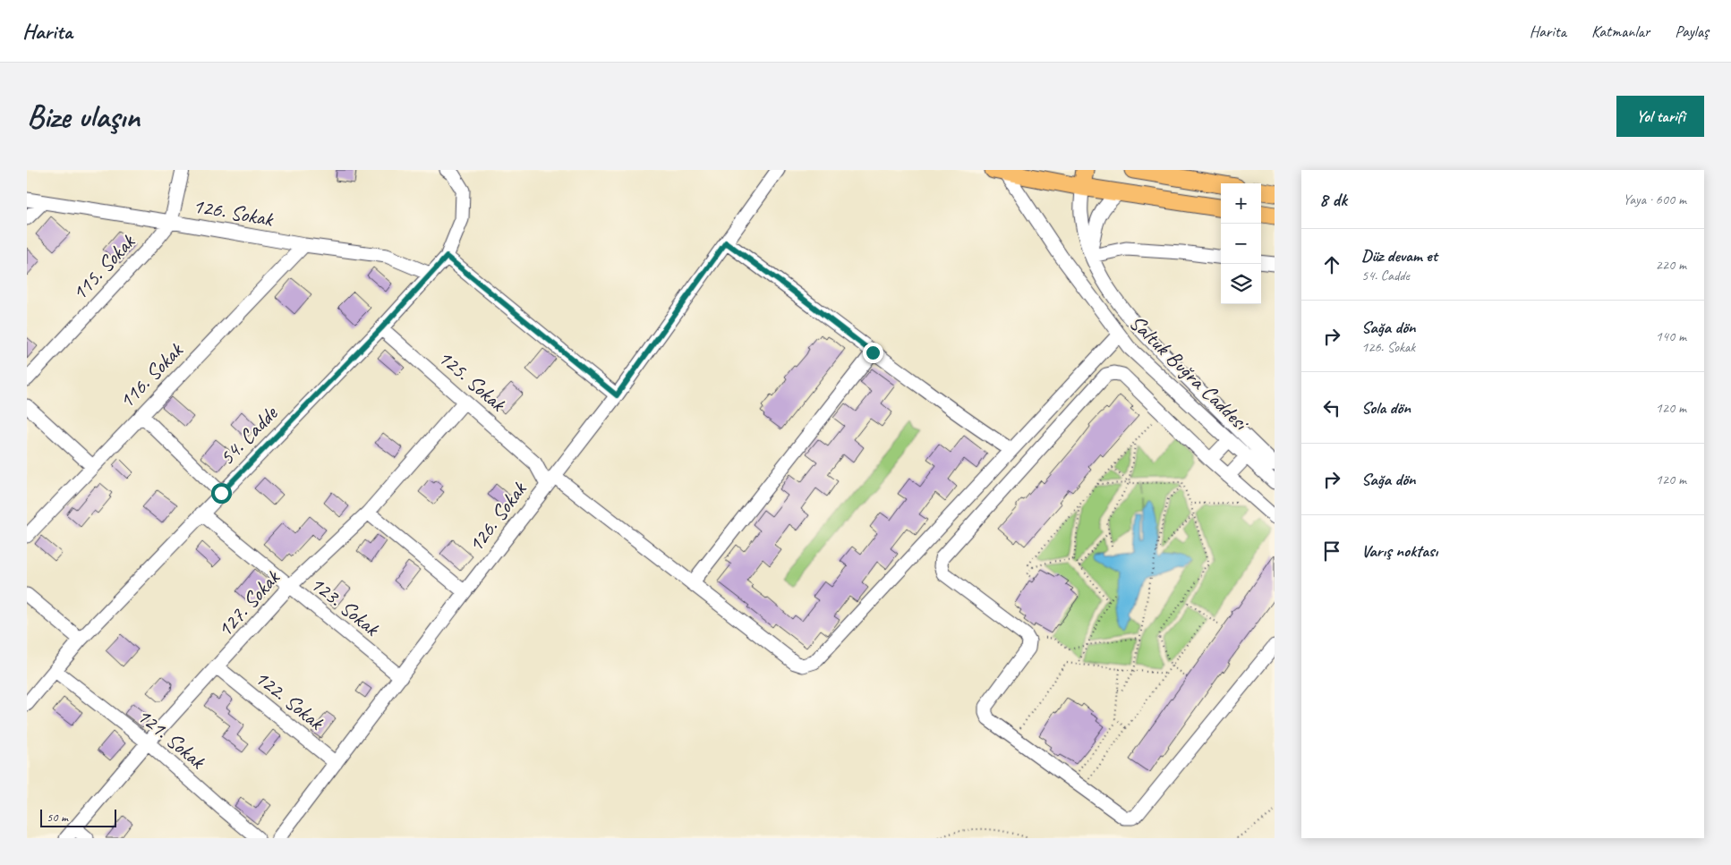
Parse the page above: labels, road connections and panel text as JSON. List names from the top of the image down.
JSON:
{
  "streets": {
    "street": [
      "126. Sokak",
      "115. Sokak",
      "Saltuk Buğra Caddesi",
      "116. Sokak",
      "125. Sokak",
      "54. Cadde",
      "127. Sokak",
      "123. Sokak",
      "122. Sokak",
      "121. Sokak"
    ]
  },
  "crossings": [
    ["126. Sokak", "115. Sokak"],
    ["126. Sokak", "116. Sokak"],
    ["126. Sokak", "125. Sokak"],
    ["126. Sokak", "54. Cadde"],
    ["126. Sokak", "123. Sokak"],
    ["126. Sokak", "122. Sokak"],
    ["125. Sokak", "54. Cadde"],
    ["125. Sokak", "127. Sokak"],
    ["54. Cadde", "123. Sokak"],
    ["54. Cadde", "121. Sokak"],
    ["127. Sokak", "123. Sokak"],
    ["127. Sokak", "122. Sokak"],
    ["127. Sokak", "121. Sokak"]
  ],
  "scale_bar": "50 m",
  "page": {
    "header": "Harita",
    "nav": ["Harita", "Katmanlar", "Paylaş"],
    "buttons": "Yol tarifi",
    "title": "Bize ulaşın",
    "heading": ["8 dk", "Yaya · 600 m"],
    "map_buttons": ["+", "−"],
    "list": [
      ["Düz devam et", "54. Cadde", "220 m"],
      ["Sağa dön", "126. Sokak", "140 m"],
      ["Sola dön", "120 m"],
      ["Sağa dön", "120 m"],
      "Varış noktası"
    ],
    "scale": "50 m"
  }
}
